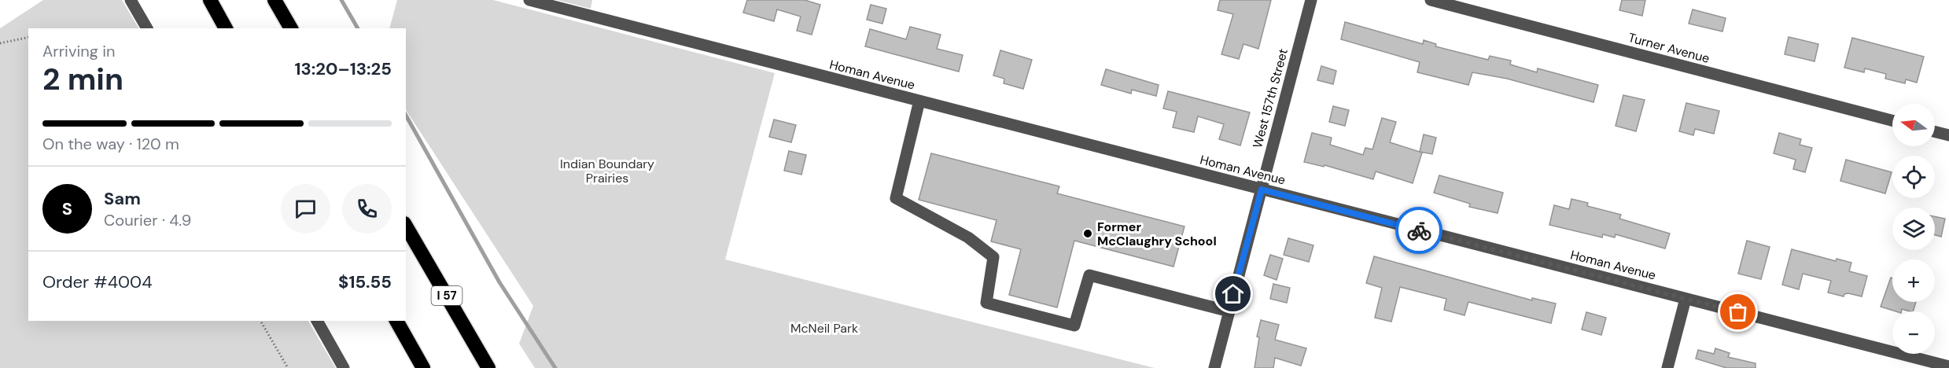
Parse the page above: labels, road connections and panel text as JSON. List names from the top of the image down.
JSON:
{
  "streets": {
    "highway": ["I 57"],
    "street": ["Turner Avenue", "Homan Avenue", "West 157th Street"]
  },
  "crossings": [
    ["Homan Avenue", "West 157th Street"]
  ],
  "parks": ["Indian Boundary Prairies", "McNeil Park"],
  "places": ["Former McClaughry School"],
  "north": "left",
  "page": {
    "heading": ["2 min", "Arriving in", "13:20–13:25"],
    "panel": [
      "Sam",
      "Courier · 4.9",
      "Order #4004",
      "$15.55"
    ],
    "map_buttons": ["+", "−"],
    "bar": "On the way · 120 m",
    "round": "S"
  }
}
